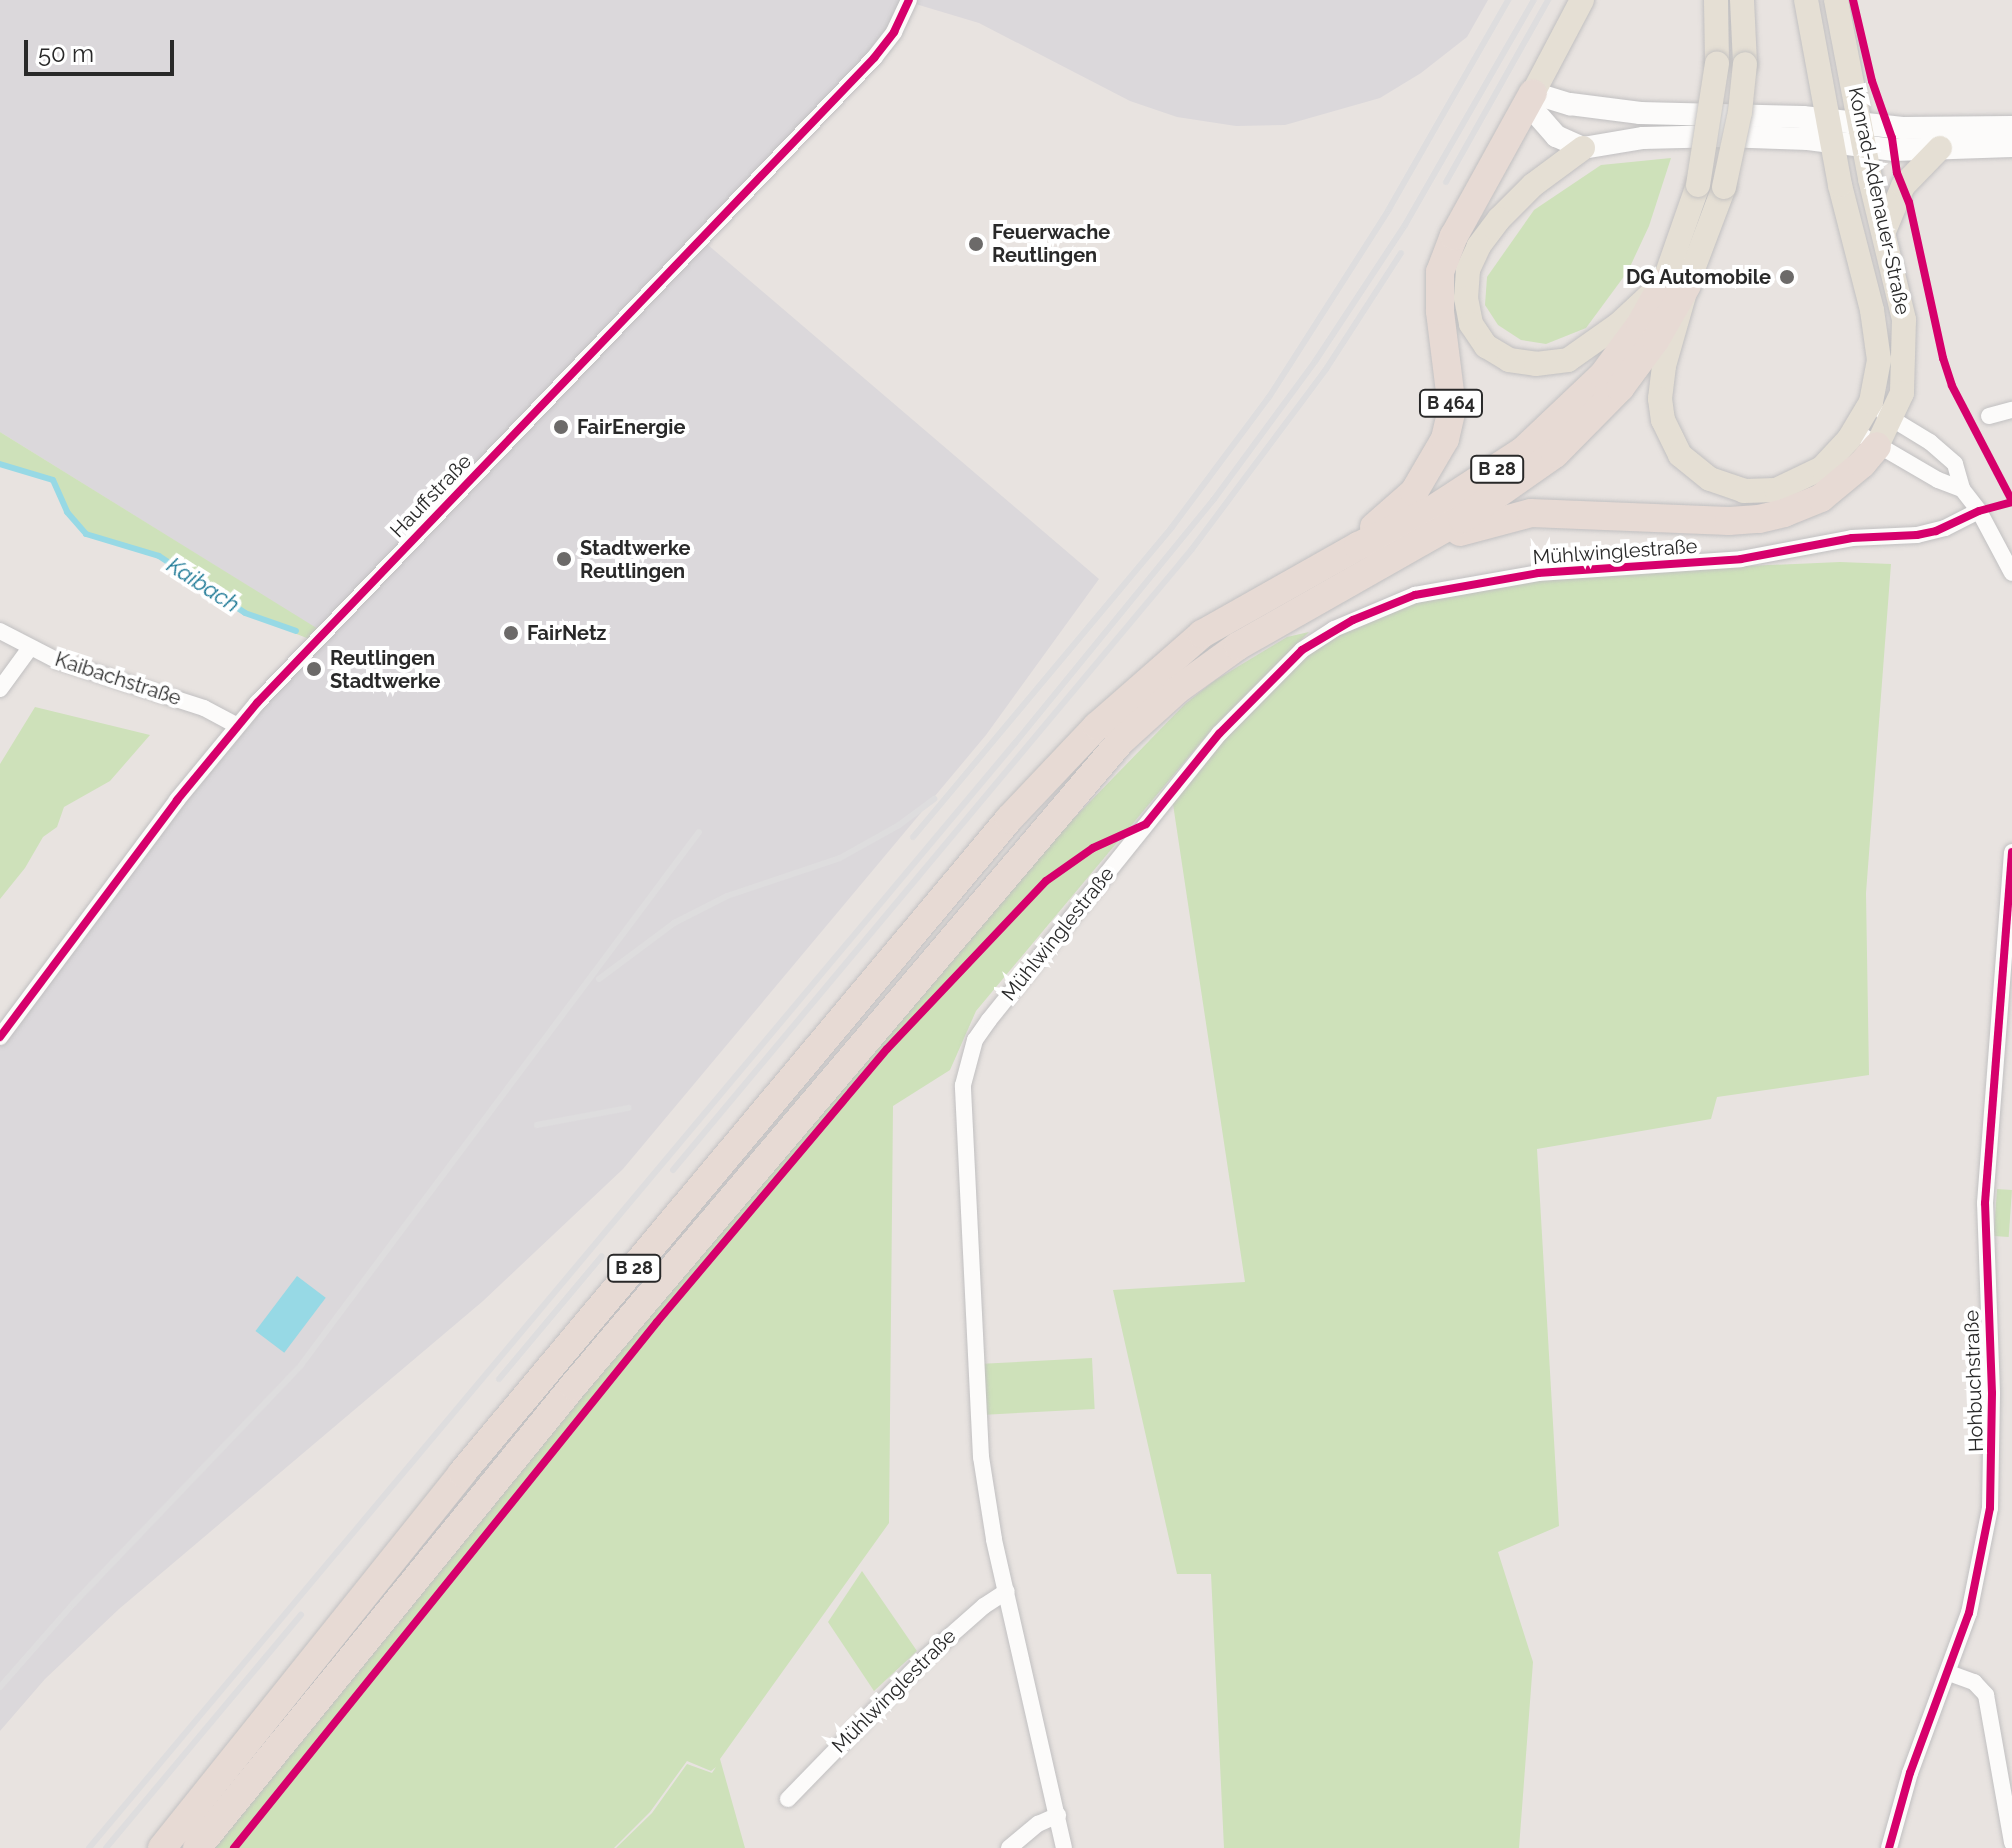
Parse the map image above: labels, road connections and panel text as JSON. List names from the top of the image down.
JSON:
{
  "streets": {
    "highway": ["B 464", "B 28"],
    "main road": ["Konrad-Adenauer-Straße"],
    "street": [
      "Hauffstraße",
      "Mühlwinglestraße",
      "Kaibachstraße",
      "Hohbuchstraße"
    ]
  },
  "crossings": [
    ["B 464", "B 28"],
    ["Hauffstraße", "Kaibachstraße"]
  ],
  "water": ["Kaibach"],
  "places": [
    "Feuerwache Reutlingen",
    "DG Automobile",
    "FairEnergie",
    "Stadtwerke Reutlingen",
    "FairNetz",
    "Reutlingen Stadtwerke"
  ],
  "scale_bar": "50 m"
}
